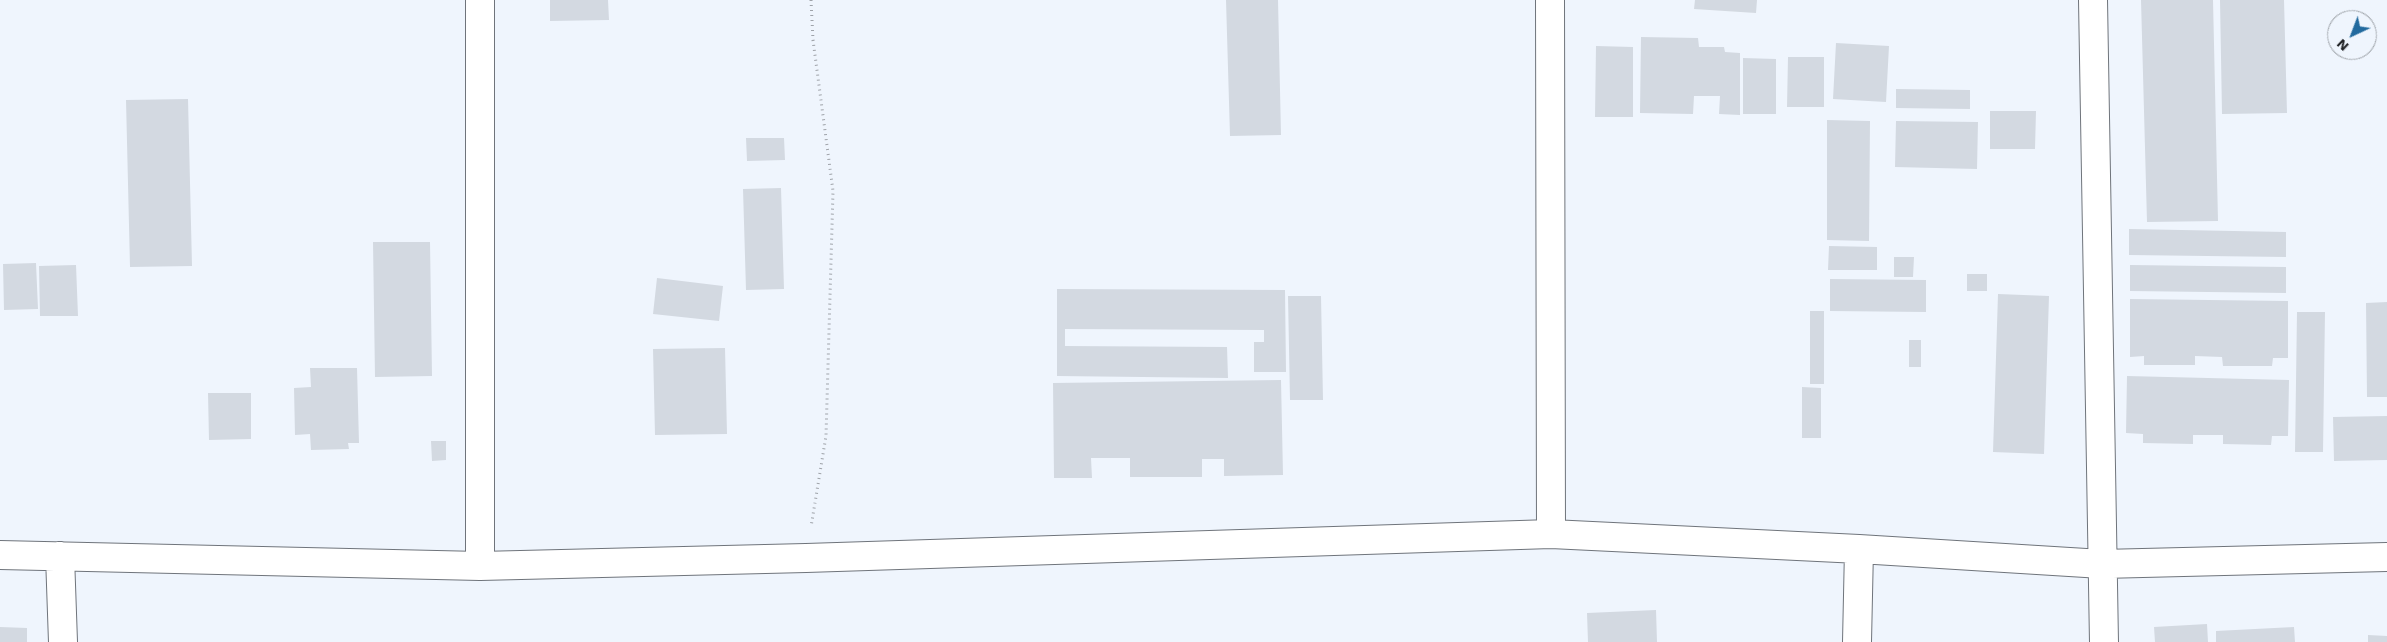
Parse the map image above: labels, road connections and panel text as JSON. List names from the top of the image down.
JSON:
{
  "north": "bottom left"
}
